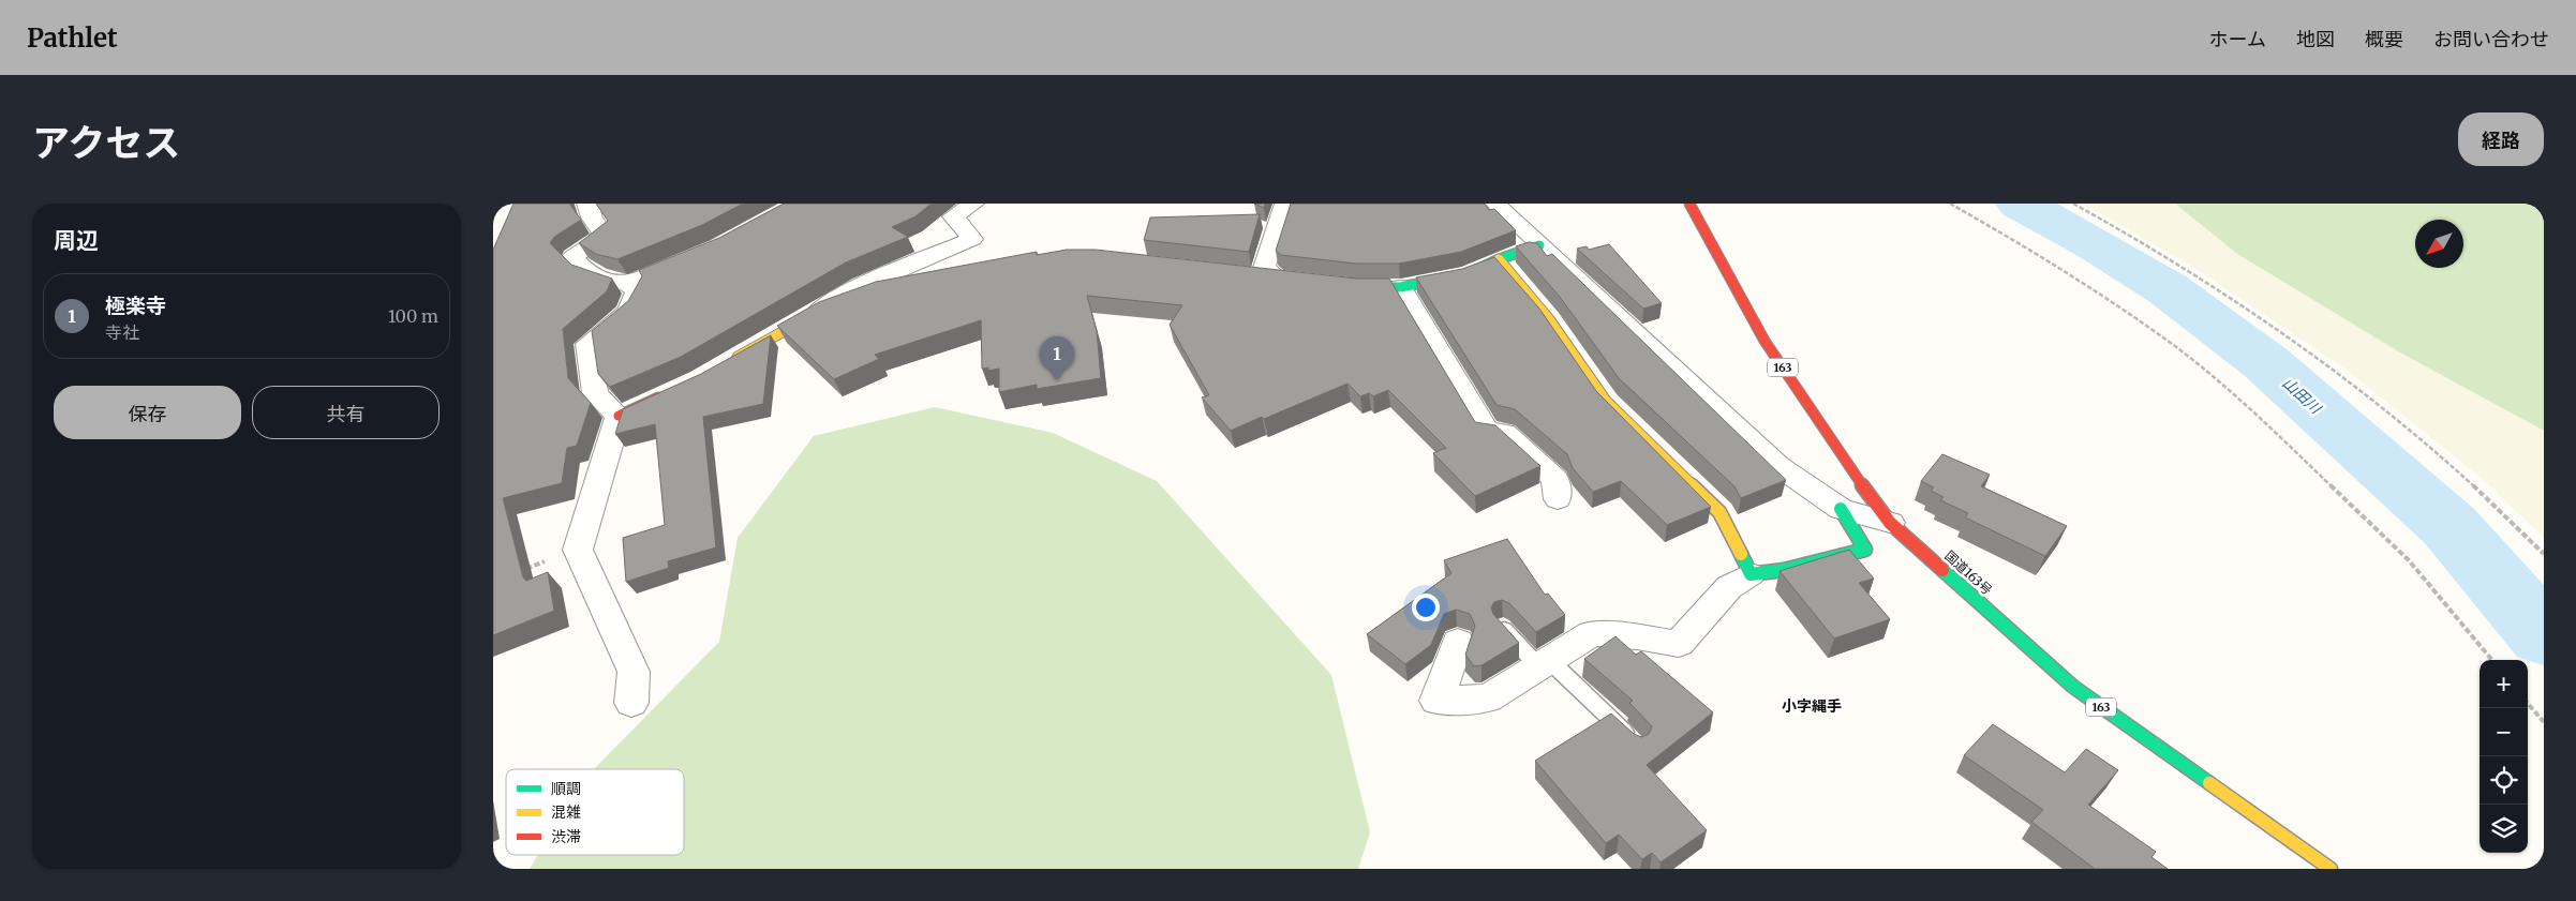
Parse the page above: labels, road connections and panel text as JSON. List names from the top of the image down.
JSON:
{
  "streets": {
    "main road": ["163", "国道163号"]
  },
  "districts": ["小字縄手"],
  "water": ["山田川"],
  "legend": ["順調", "混雑", "渋滞"],
  "north": "bottom left",
  "page": {
    "header": "Pathlet",
    "nav": [
      "ホーム",
      "地図",
      "概要",
      "お問い合わせ"
    ],
    "title": "アクセス",
    "buttons": [
      "経路",
      ["保存", "共有"]
    ],
    "heading": "周辺",
    "list": [
      {
        "mark": "1",
        "name": "極楽寺",
        "note": "寺社",
        "value": "100 m"
      }
    ],
    "pins": "1",
    "map_buttons": ["+", "−"]
  }
}
